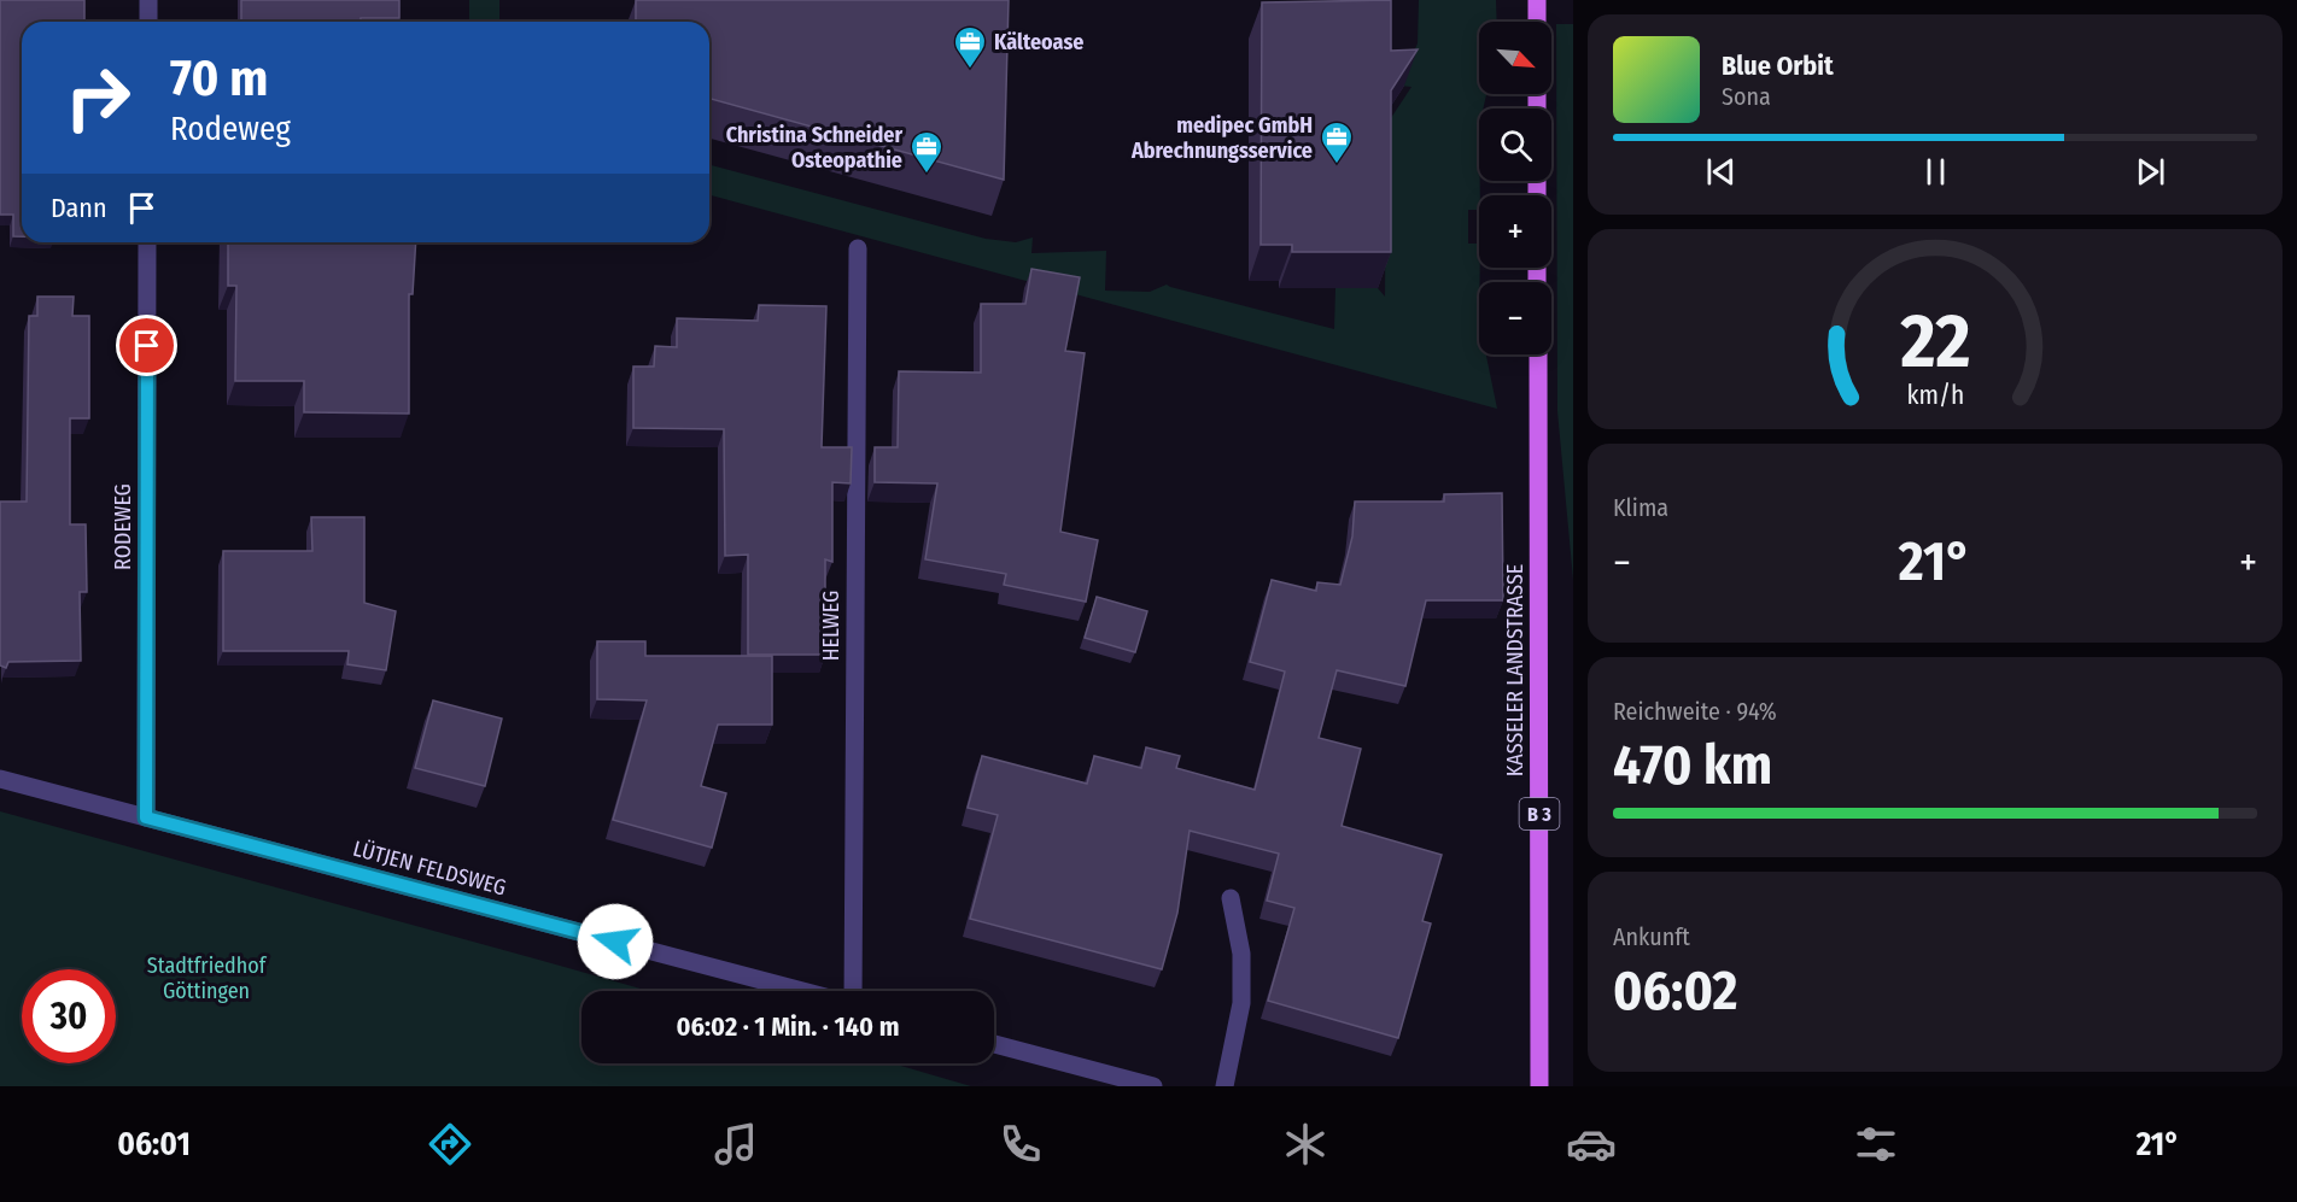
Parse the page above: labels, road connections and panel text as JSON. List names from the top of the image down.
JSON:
{
  "streets": {
    "main road": ["KASSELER LANDSTRASSE", "B 3"],
    "street": ["RODEWEG", "HELWEG", "LÜTJEN FELDSWEG"]
  },
  "crossings": [
    ["RODEWEG", "LÜTJEN FELDSWEG"]
  ],
  "parks": ["Stadtfriedhof Göttingen"],
  "places": {
    "office": ["Kälteoase", "medipec GmbH Abrechnungsservice", "Christina Schneider Osteopathie"]
  },
  "north": "bottom right",
  "page": {
    "map_buttons": ["+", "−"],
    "turn": ["70 m", "Rodeweg"],
    "song": ["Blue Orbit", "Sona"],
    "then": "Dann",
    "tile": [
      "Klima",
      ["Reichweite · 94%", "470 km"],
      ["Ankunft", "06:02"]
    ],
    "heat": ["−", "21°", "+"],
    "limit": "30",
    "trip": "06:02 · 1 Min. · 140 m",
    "tabs": ["06:01", "21°"],
    "gauge": ["22", "km/h"]
  }
}
